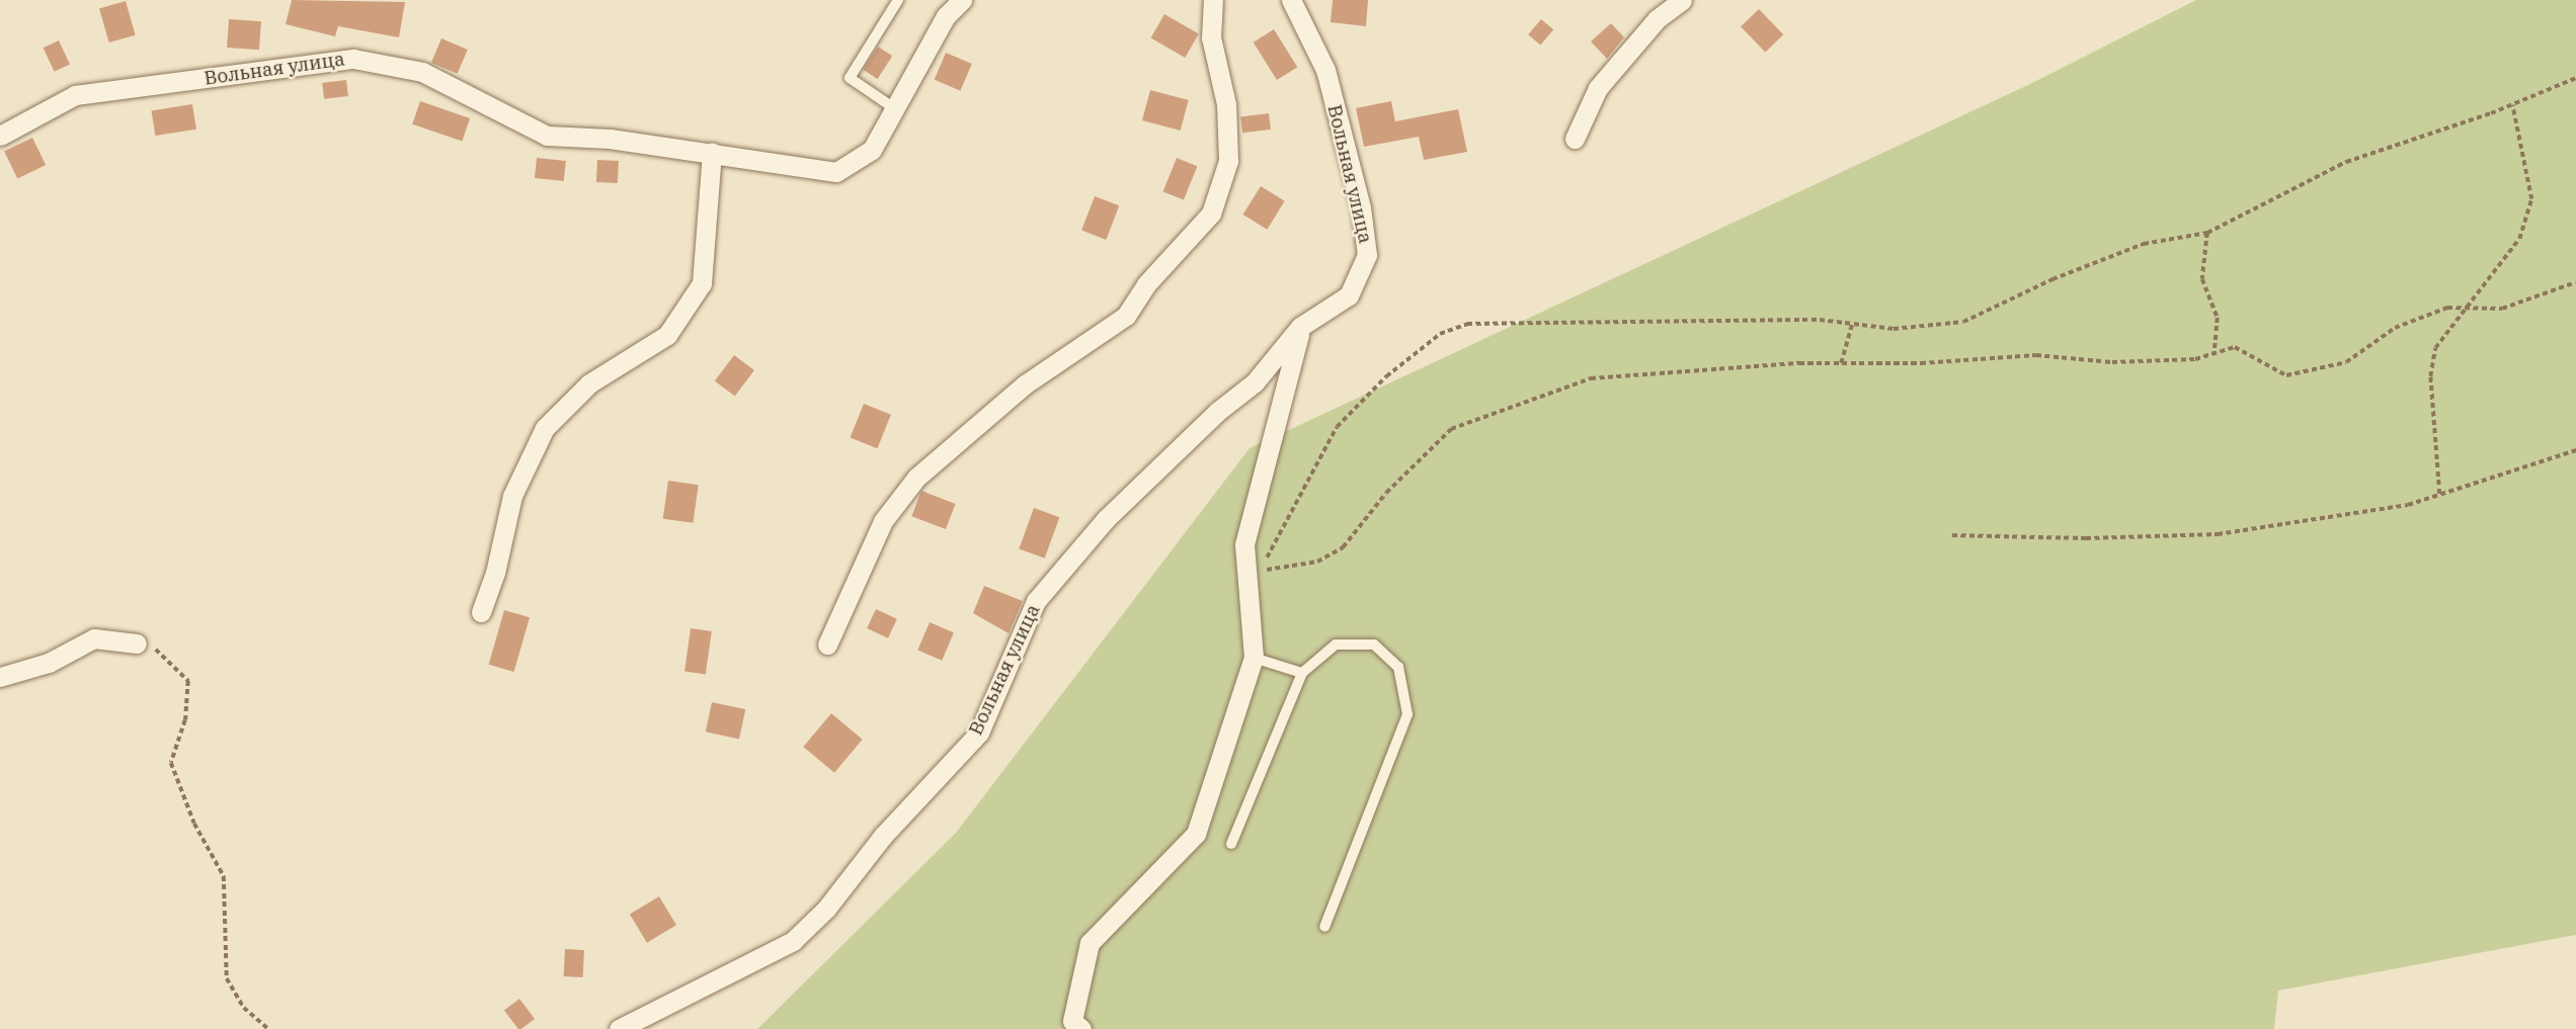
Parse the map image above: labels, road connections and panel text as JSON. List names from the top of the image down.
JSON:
{
  "streets": {
    "street": ["Вольная улица"]
  }
}
